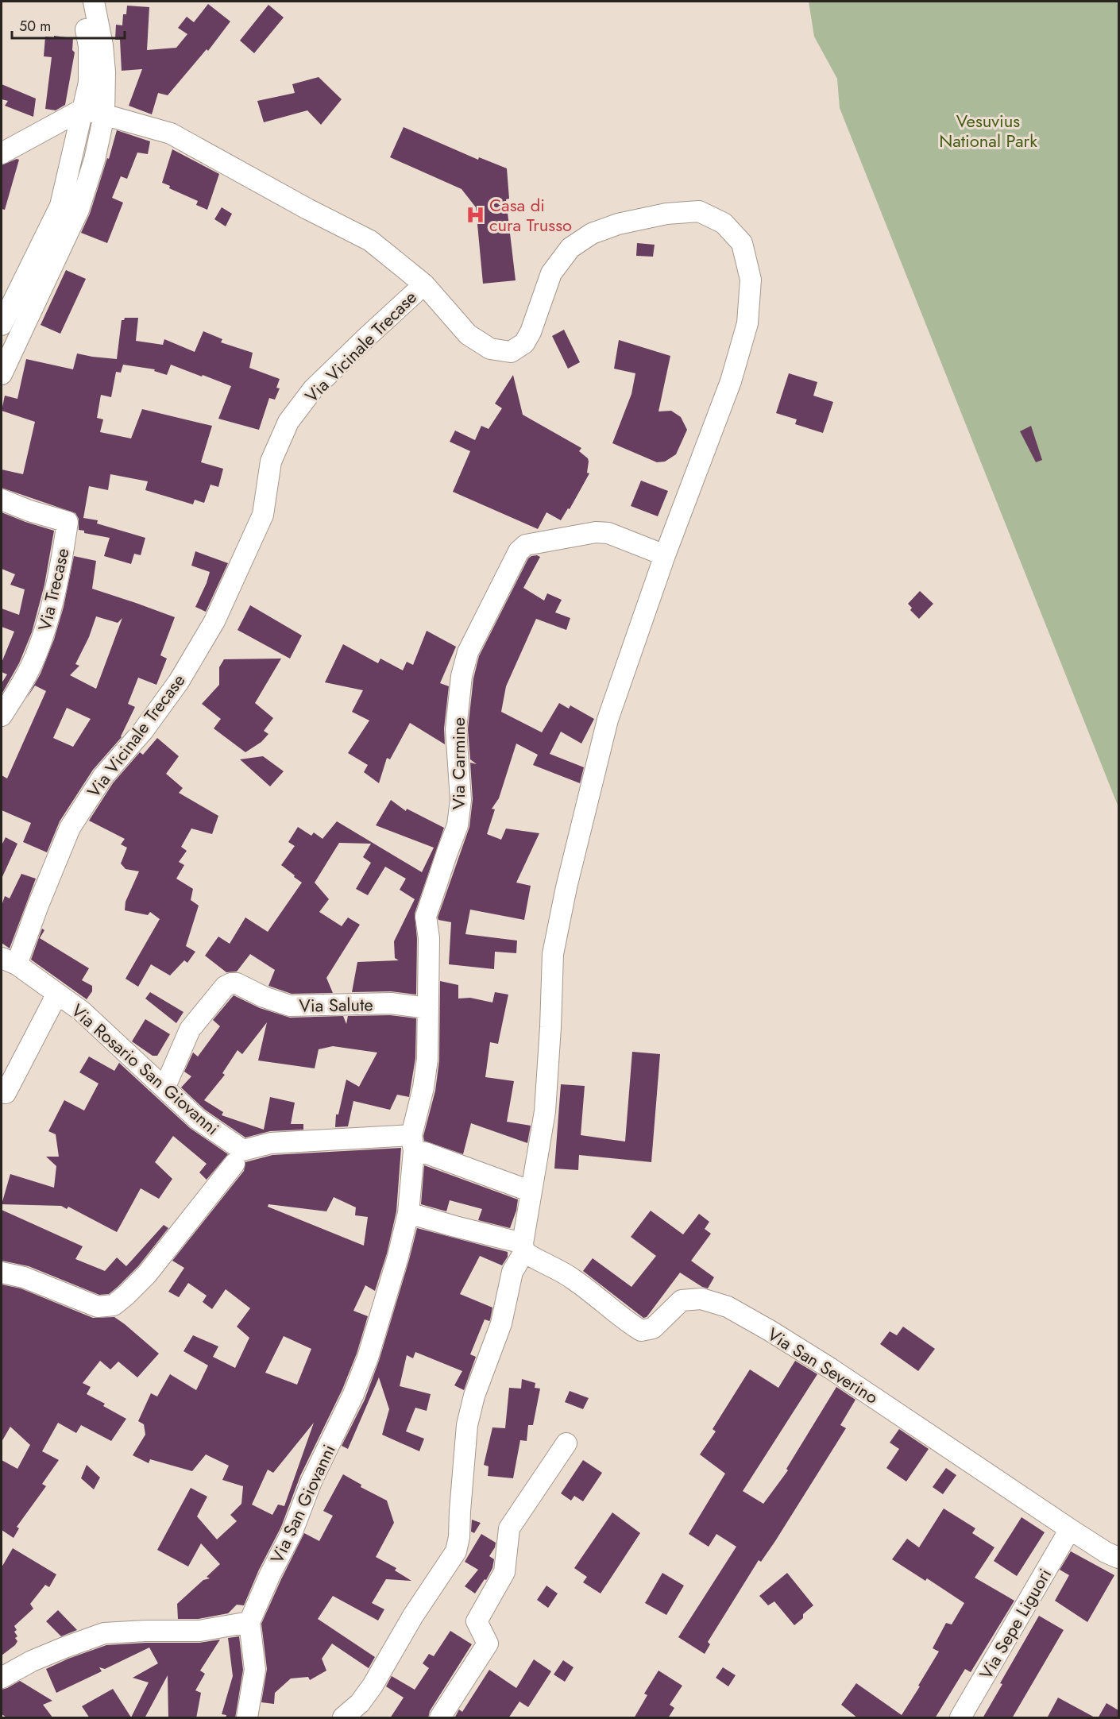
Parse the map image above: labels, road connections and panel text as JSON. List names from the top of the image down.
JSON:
{
  "streets": {
    "street": [
      "Via Vicinale Trecase",
      "Via Trecase",
      "Via Carmine",
      "Via Salute",
      "Via Rosario San Giovanni",
      "Via San Severino",
      "Via San Giovanni",
      "Via Sepe Liguori"
    ]
  },
  "crossings": [
    ["Via Vicinale Trecase", "Via Rosario San Giovanni"],
    ["Via Carmine", "Via Salute"],
    ["Via Carmine", "Via Rosario San Giovanni"],
    ["Via Carmine", "Via San Giovanni"],
    ["Via Salute", "Via Rosario San Giovanni"],
    ["Via Rosario San Giovanni", "Via San Giovanni"],
    ["Via San Severino", "Via Sepe Liguori"]
  ],
  "parks": ["Vesuvius National Park"],
  "places": {
    "hospital": ["Casa di cura Trusso"]
  },
  "scale_bar": "50 m"
}
